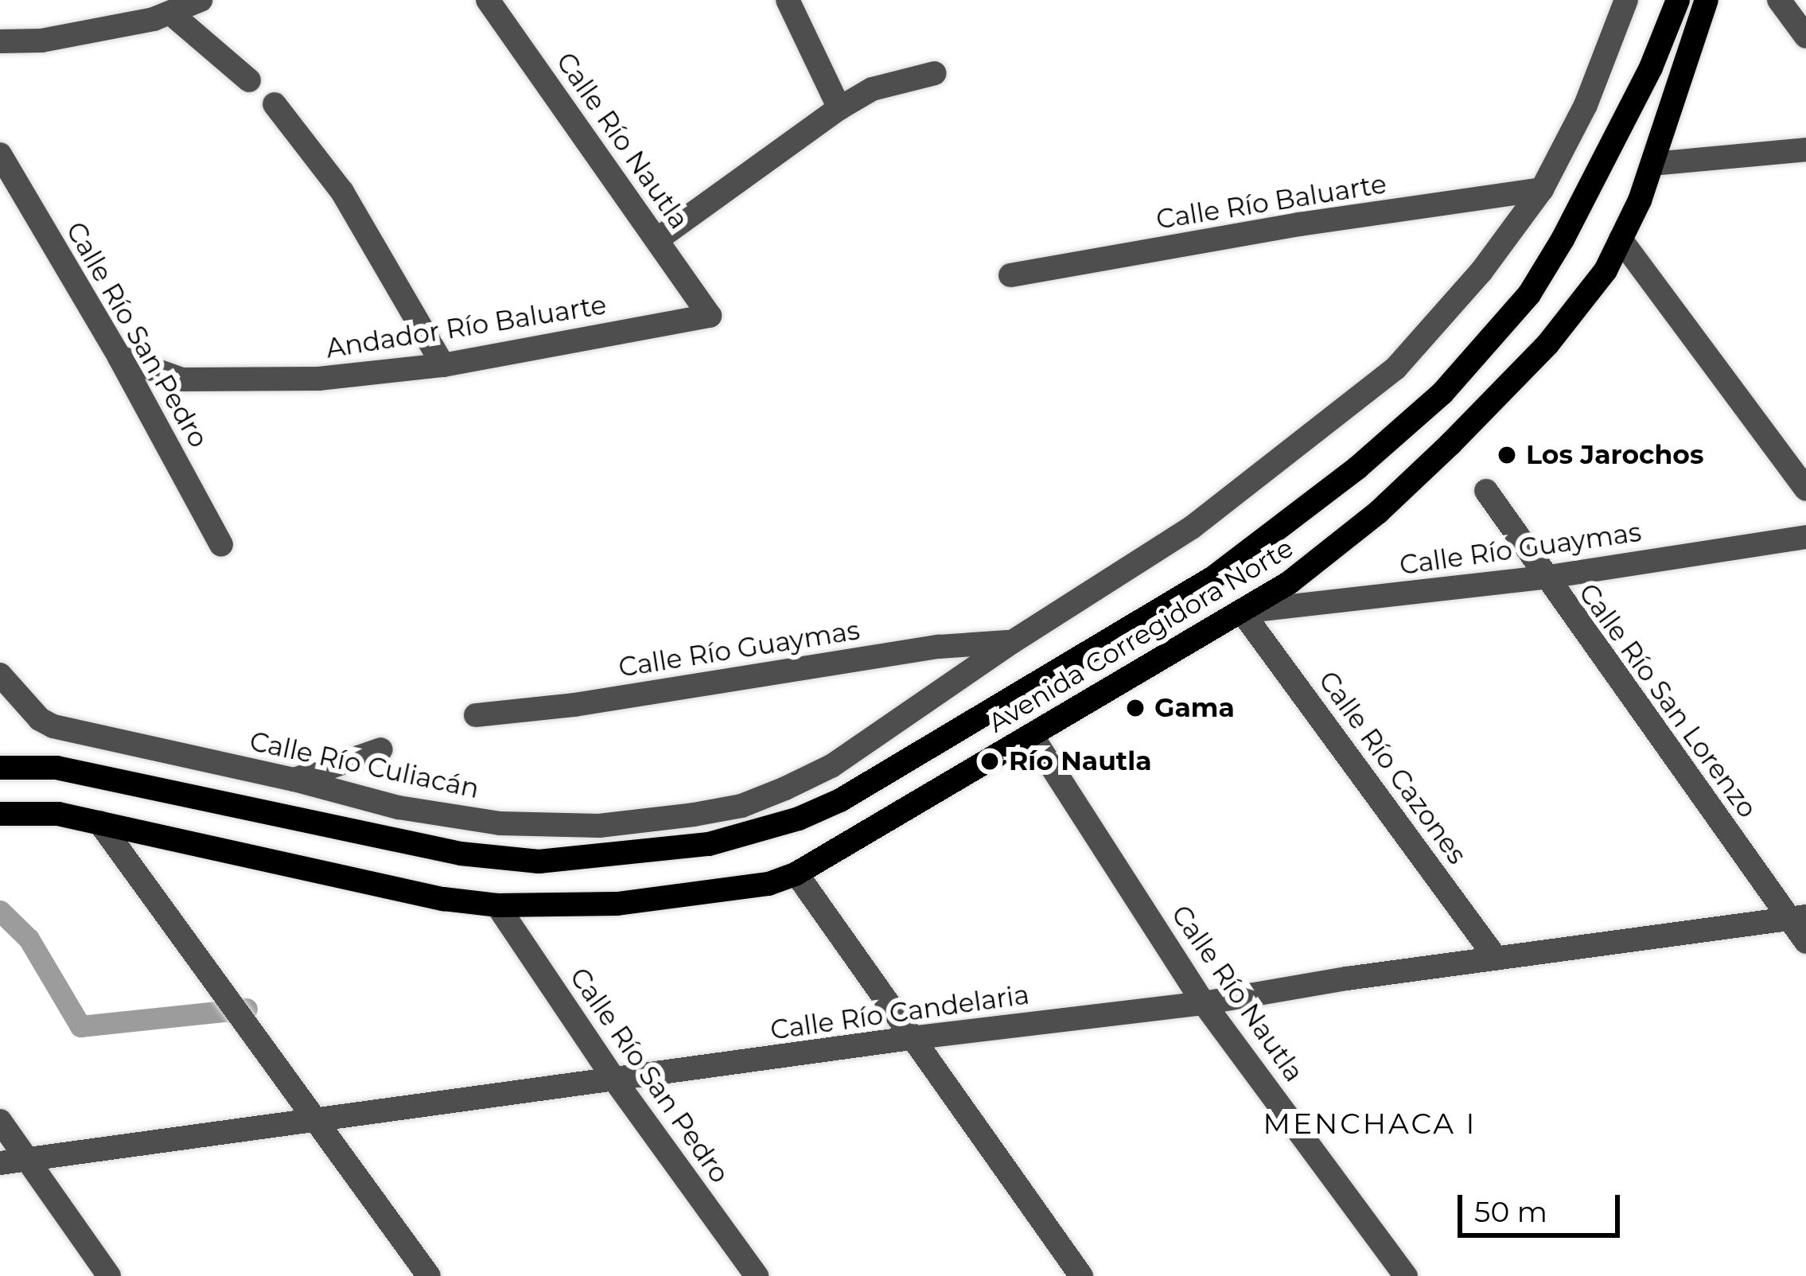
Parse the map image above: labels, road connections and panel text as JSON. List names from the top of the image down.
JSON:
{
  "streets": {
    "main road": ["Avenida Corregidora Norte"],
    "street": [
      "Calle Río Nautla",
      "Calle Río Baluarte",
      "Andador Río Baluarte",
      "Calle Río San Pedro",
      "Calle Río Guaymas",
      "Calle Río San Lorenzo",
      "Calle Río Culiacán",
      "Calle Río Cazones",
      "Calle Río Candelaria"
    ]
  },
  "crossings": [
    ["Calle Río Nautla", "Andador Río Baluarte"],
    ["Calle Río Nautla", "Avenida Corregidora Norte"],
    ["Calle Río Nautla", "Calle Río Candelaria"],
    ["Calle Río Baluarte", "Calle Río Culiacán"],
    ["Andador Río Baluarte", "Calle Río San Pedro"],
    ["Calle Río San Pedro", "Avenida Corregidora Norte"],
    ["Calle Río San Pedro", "Calle Río Candelaria"],
    ["Calle Río Guaymas", "Avenida Corregidora Norte"],
    ["Calle Río Guaymas", "Calle Río San Lorenzo"],
    ["Calle Río Guaymas", "Calle Río Culiacán"],
    ["Calle Río Guaymas", "Calle Río Cazones"],
    ["Avenida Corregidora Norte", "Calle Río Cazones"],
    ["Calle Río San Lorenzo", "Calle Río Candelaria"],
    ["Calle Río Cazones", "Calle Río Candelaria"]
  ],
  "districts": ["MENCHACA I"],
  "places": ["Los Jarochos", "Gama", "Río Nautla"],
  "scale_bar": "50 m"
}
